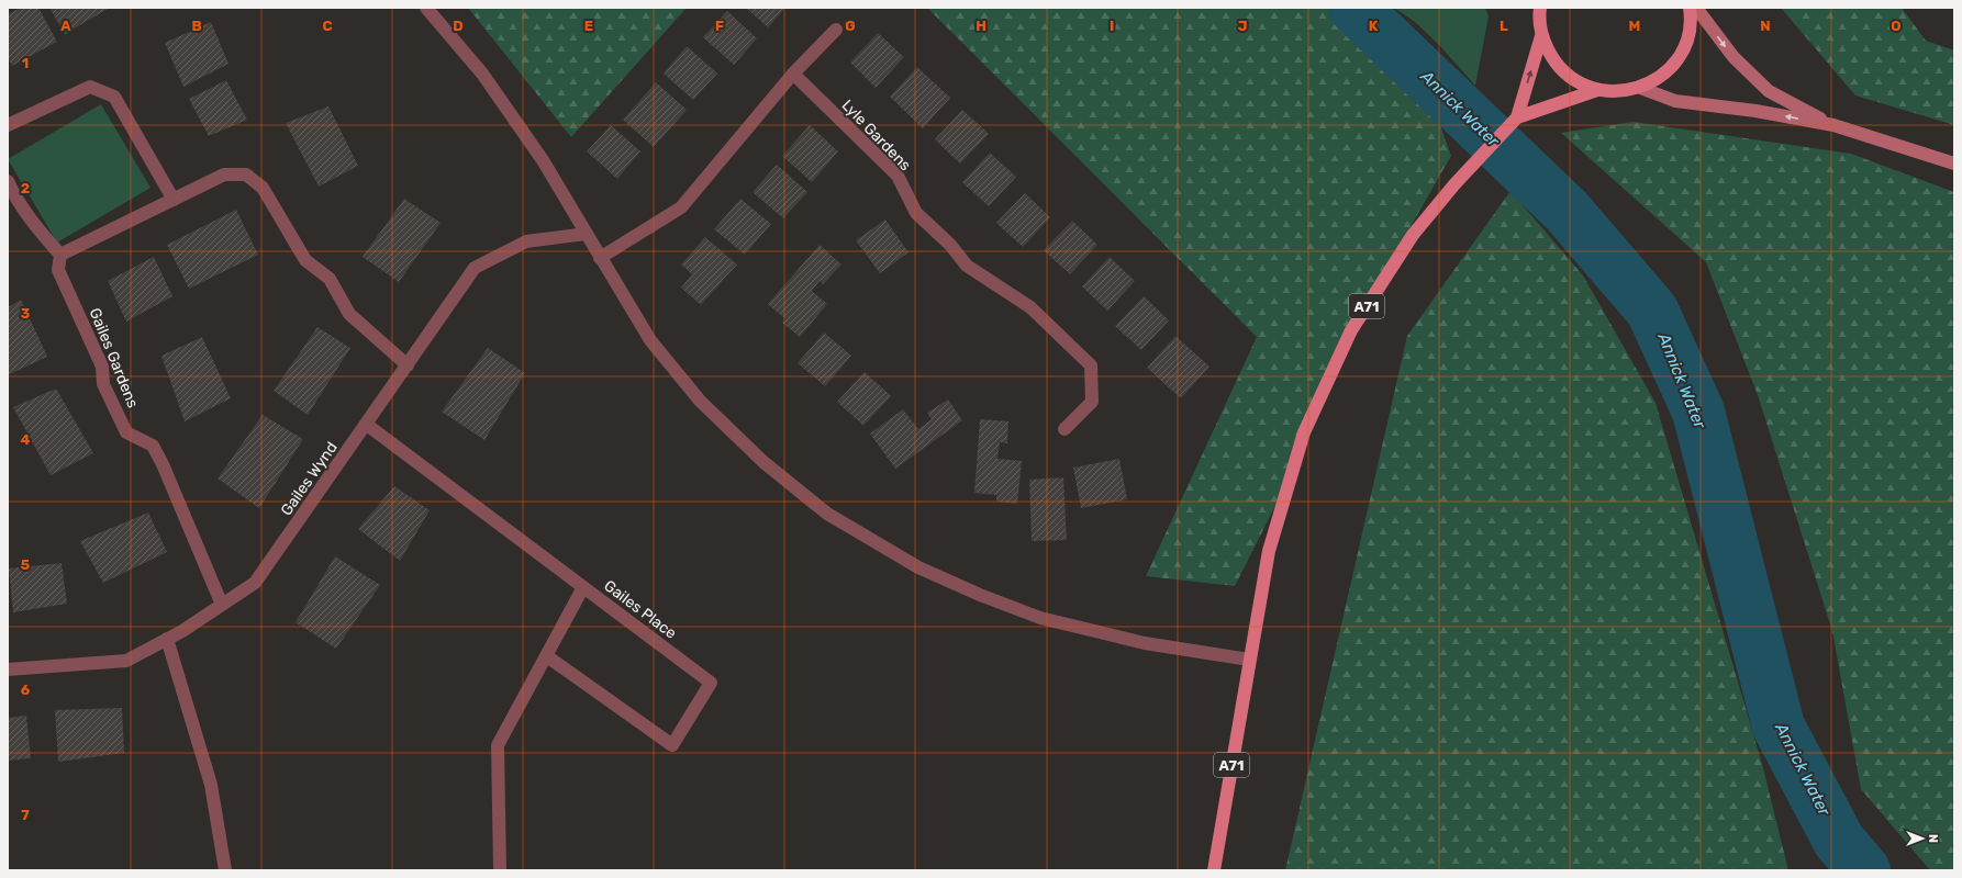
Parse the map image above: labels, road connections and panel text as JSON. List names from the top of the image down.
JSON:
{
  "streets": {
    "main road": ["A71"],
    "street": [
      "Lyle Gardens",
      "Gailes Gardens",
      "Gailes Wynd",
      "Gailes Place"
    ]
  },
  "crossings": [
    ["Gailes Gardens", "Gailes Wynd"],
    ["Gailes Wynd", "Gailes Place"]
  ],
  "water": ["Annick Water"],
  "north": "right",
  "grid": {
    "columns": [
      "A",
      "B",
      "C",
      "D",
      "E",
      "F",
      "G",
      "H",
      "I",
      "J",
      "K",
      "L",
      "M",
      "N",
      "O"
    ],
    "rows": [
      "1",
      "2",
      "3",
      "4",
      "5",
      "6",
      "7"
    ]
  }
}
